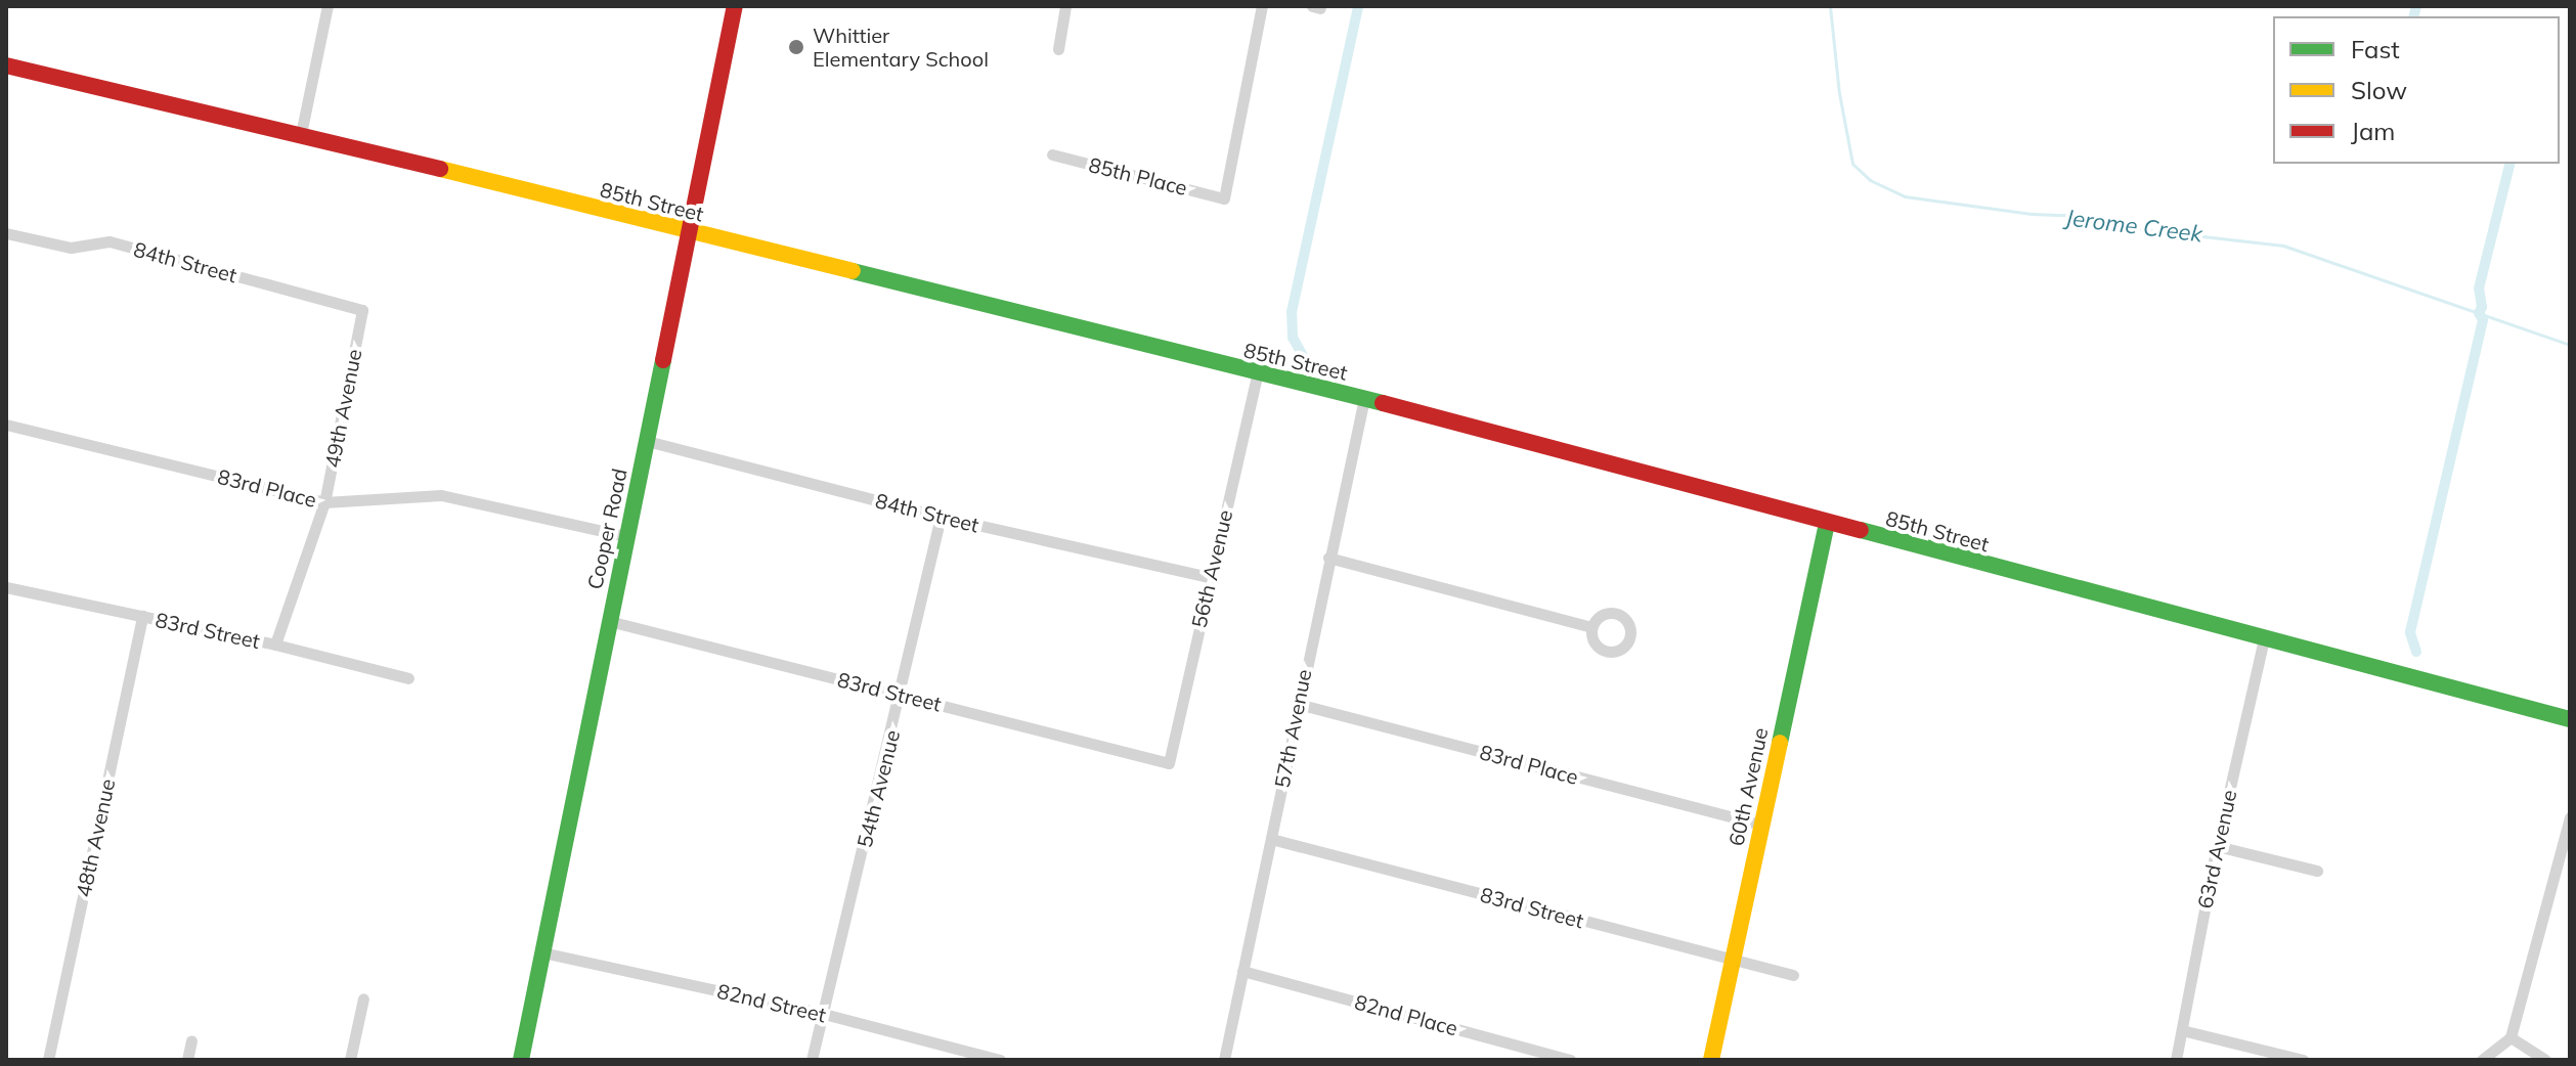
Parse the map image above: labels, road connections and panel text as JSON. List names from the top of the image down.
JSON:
{
  "streets": {
    "street": [
      "85th Place",
      "85th Street",
      "84th Street",
      "49th Avenue",
      "83rd Place",
      "Cooper Road",
      "56th Avenue",
      "83rd Street",
      "57th Avenue",
      "60th Avenue",
      "54th Avenue",
      "48th Avenue",
      "63rd Avenue",
      "82nd Street",
      "82nd Place"
    ]
  },
  "crossings": [
    ["85th Street", "Cooper Road"],
    ["85th Street", "56th Avenue"],
    ["85th Street", "57th Avenue"],
    ["85th Street", "60th Avenue"],
    ["85th Street", "63rd Avenue"],
    ["84th Street", "49th Avenue"],
    ["84th Street", "Cooper Road"],
    ["84th Street", "56th Avenue"],
    ["84th Street", "54th Avenue"],
    ["49th Avenue", "83rd Place"],
    ["49th Avenue", "83rd Street"],
    ["83rd Place", "Cooper Road"],
    ["83rd Place", "57th Avenue"],
    ["83rd Place", "60th Avenue"],
    ["Cooper Road", "83rd Street"],
    ["Cooper Road", "82nd Street"],
    ["56th Avenue", "83rd Street"],
    ["83rd Street", "57th Avenue"],
    ["83rd Street", "60th Avenue"],
    ["83rd Street", "54th Avenue"],
    ["83rd Street", "48th Avenue"],
    ["57th Avenue", "82nd Place"],
    ["54th Avenue", "82nd Street"]
  ],
  "water": ["Jerome Creek"],
  "places": ["Whittier Elementary School"],
  "legend": ["Fast", "Slow", "Jam"]
}
